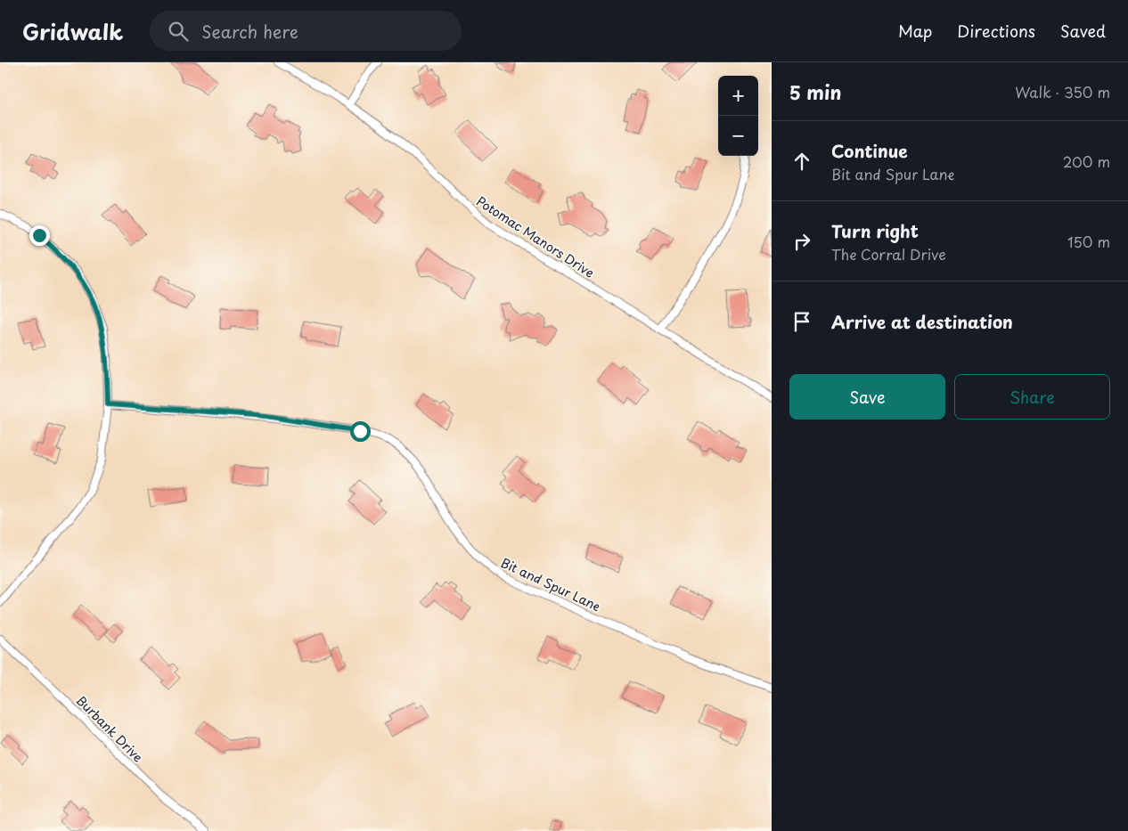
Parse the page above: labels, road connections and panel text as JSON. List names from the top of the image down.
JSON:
{
  "streets": {
    "street": ["Potomac Manors Drive", "Bit and Spur Lane", "Burbank Drive"]
  },
  "page": {
    "header": "Gridwalk",
    "search": "Search here",
    "nav": ["Map", "Directions", "Saved"],
    "heading": ["5 min", "Walk · 350 m"],
    "map_buttons": ["+", "−"],
    "list": [
      ["Continue", "Bit and Spur Lane", "200 m"],
      ["Turn right", "The Corral Drive", "150 m"],
      "Arrive at destination"
    ],
    "buttons": ["Save", "Share"]
  }
}
